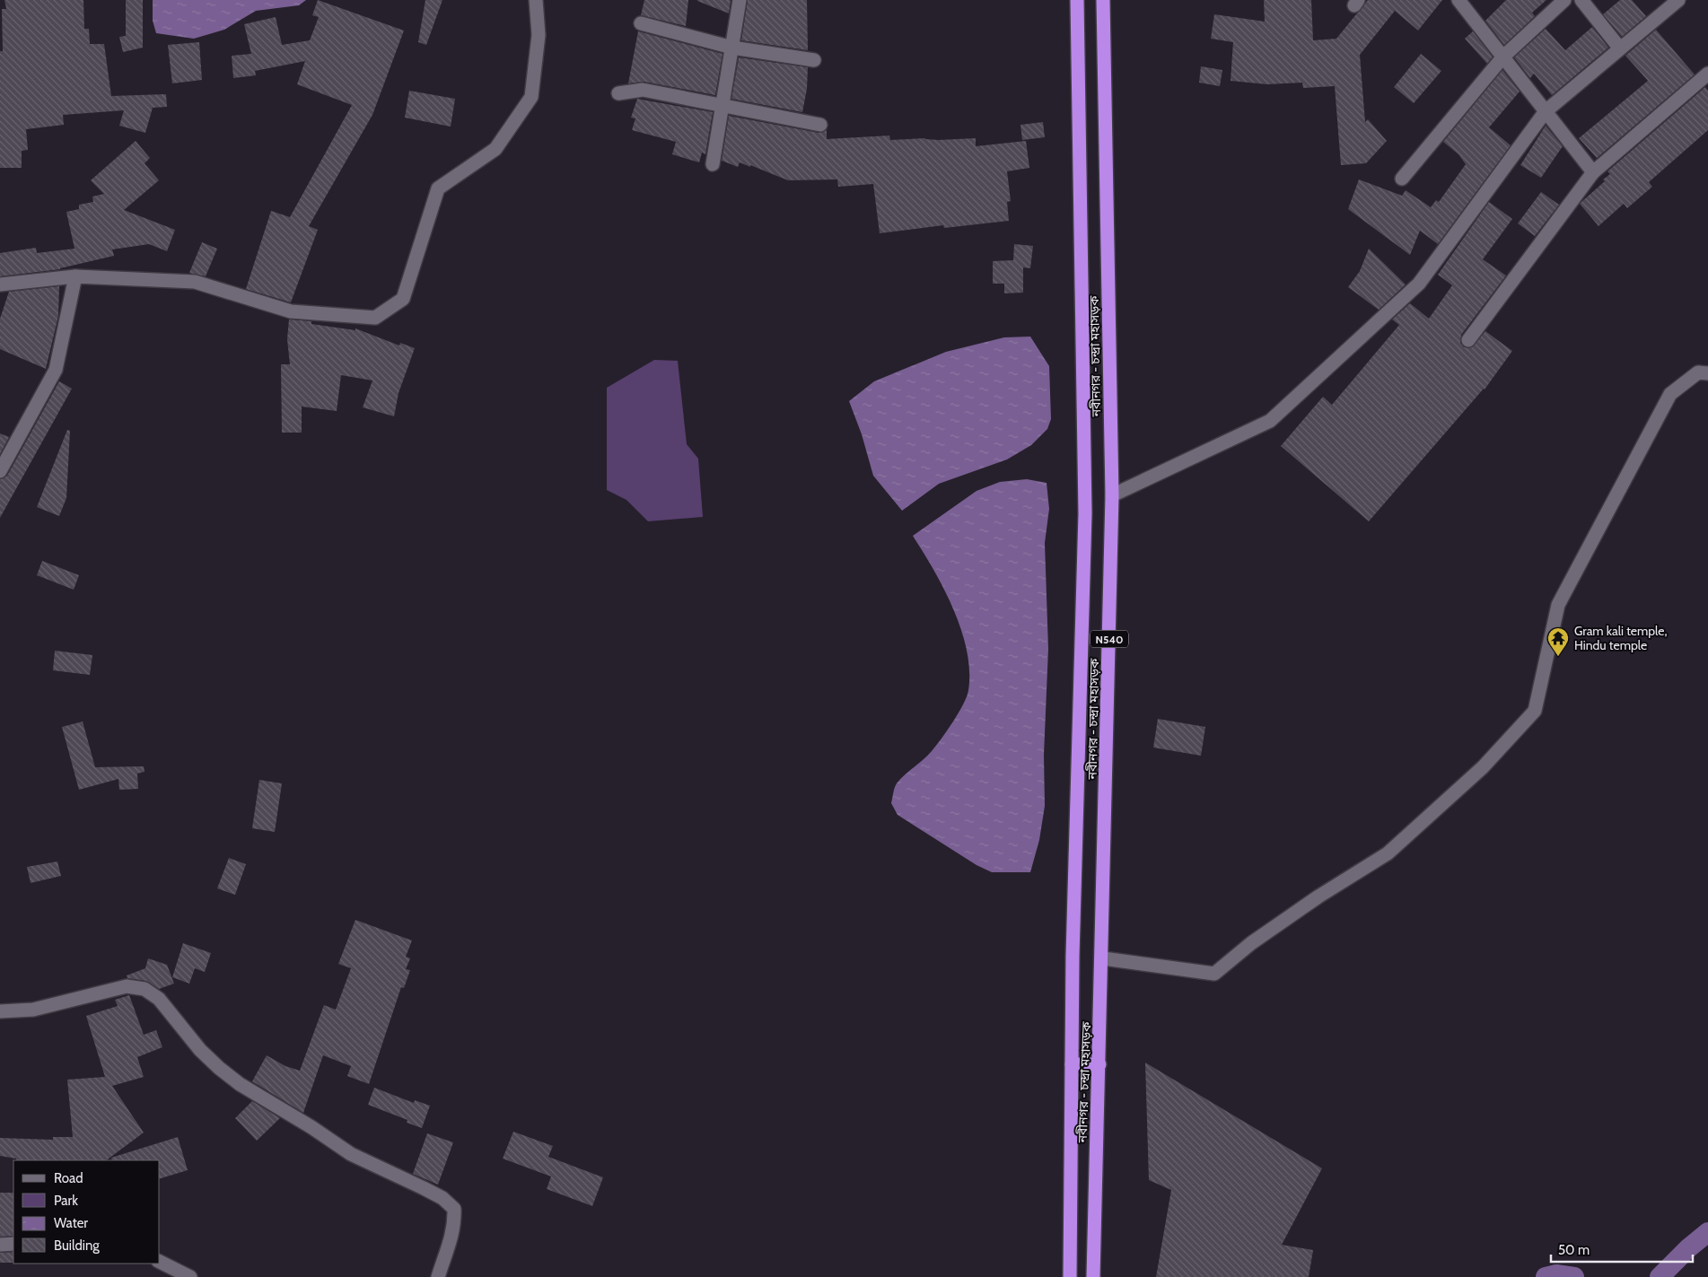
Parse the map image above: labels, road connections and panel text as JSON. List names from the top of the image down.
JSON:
{
  "streets": {
    "highway": ["নবীনগর - চন্দ্রা মহাসড়ক", "N540"]
  },
  "places": {
    "temple": ["Gram kali temple, Hindu temple"]
  },
  "legend": [
    "Road",
    "Park",
    "Water",
    "Building"
  ],
  "scale_bar": "50 m"
}
